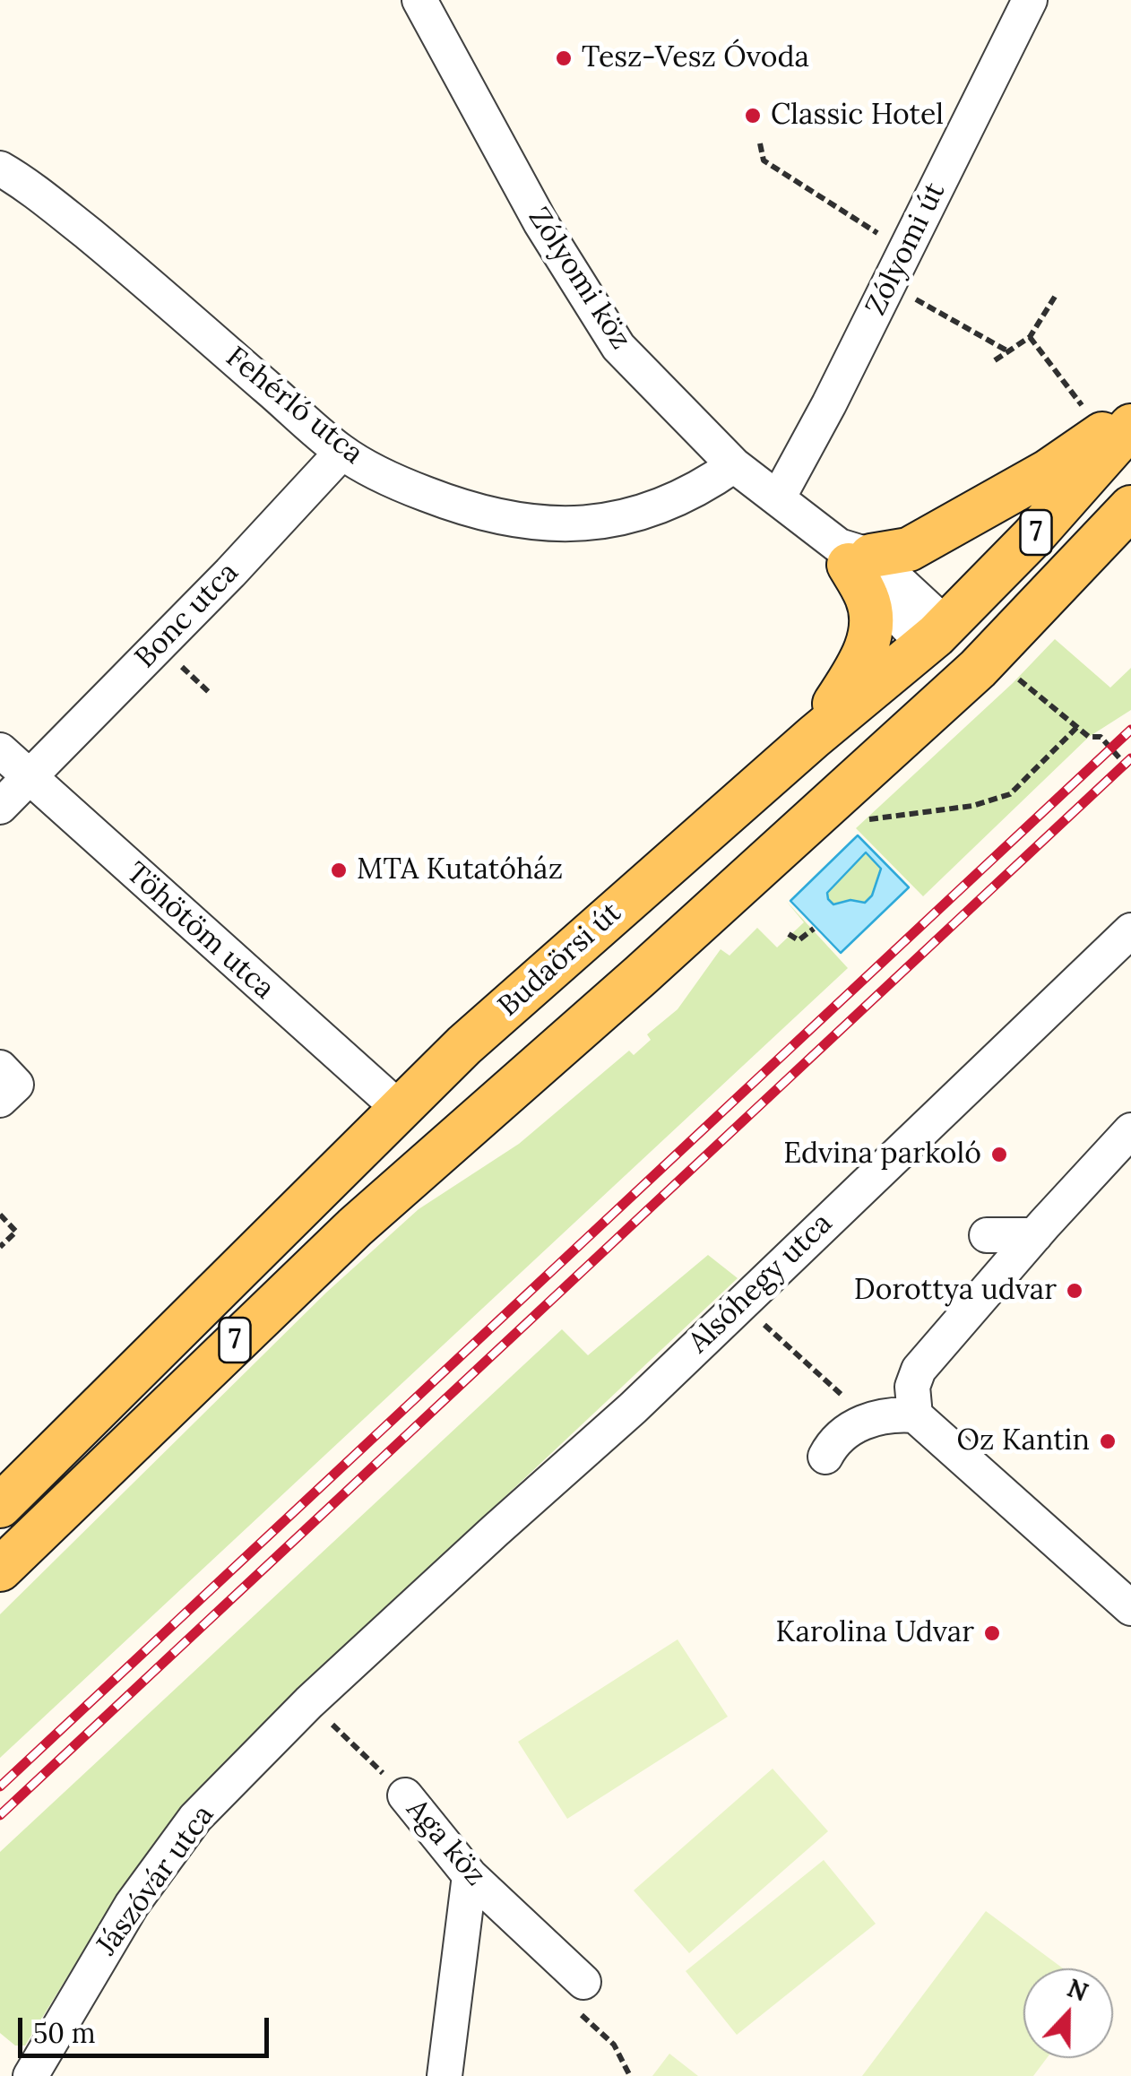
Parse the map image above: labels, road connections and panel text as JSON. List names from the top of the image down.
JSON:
{
  "streets": {
    "main road": ["7", "Budaörsi út"],
    "street": [
      "Zólyomi út",
      "Zólyomi köz",
      "Fehérló utca",
      "Bonc utca",
      "Töhötöm utca",
      "Alsóhegy utca",
      "Aga köz",
      "Jászóvár utca"
    ]
  },
  "crossings": [
    ["Zólyomi út", "Zólyomi köz"],
    ["Zólyomi köz", "Fehérló utca"],
    ["Zólyomi köz", "Budaörsi út"],
    ["Fehérló utca", "Bonc utca"],
    ["Bonc utca", "Töhötöm utca"],
    ["Töhötöm utca", "Budaörsi út"],
    ["Alsóhegy utca", "Jászóvár utca"],
    ["Aga köz", "Jászóvár utca"]
  ],
  "places": [
    "Tesz-Vesz Óvoda",
    "Classic Hotel",
    "MTA Kutatóház",
    "Edvina parkoló",
    "Dorottya udvar",
    "Oz Kantin",
    "Karolina Udvar"
  ],
  "scale_bar": "50 m",
  "north": "top"
}
